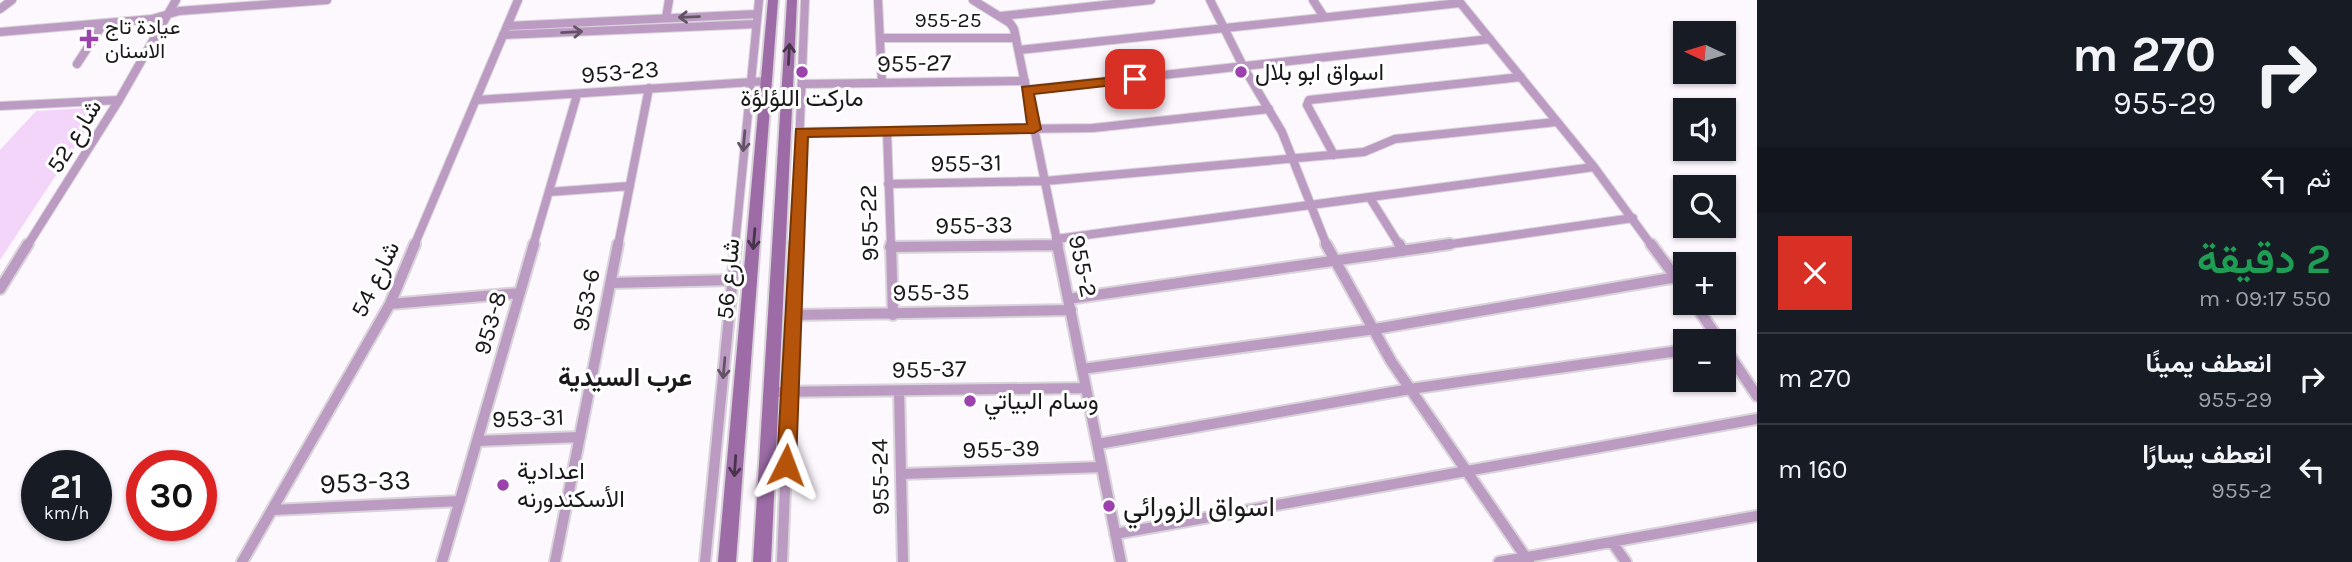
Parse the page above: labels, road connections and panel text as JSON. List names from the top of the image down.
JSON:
{
  "streets": {
    "street": [
      "955-25",
      "955-27",
      "953-23",
      "شارع 52",
      "955-31",
      "955-22",
      "955-33",
      "955-2",
      "شارع 54",
      "شارع 56",
      "955-35",
      "953-6",
      "953-8",
      "955-37",
      "953-31",
      "955-39",
      "955-24",
      "953-33"
    ]
  },
  "crossings": [
    ["955-25", "955-2"],
    ["955-27", "955-2"],
    ["953-23", "شارع 54"],
    ["953-23", "شارع 56"],
    ["953-23", "953-6"],
    ["953-23", "953-8"],
    ["955-31", "955-22"],
    ["955-31", "955-2"],
    ["955-22", "955-33"],
    ["955-22", "955-35"],
    ["955-33", "955-2"],
    ["955-2", "955-35"],
    ["955-2", "955-37"],
    ["955-2", "955-39"],
    ["شارع 54", "953-33"],
    ["شارع 56", "955-37"],
    ["953-6", "953-31"],
    ["953-8", "953-31"],
    ["953-8", "953-33"],
    ["955-37", "955-24"],
    ["955-39", "955-24"]
  ],
  "districts": ["عرب السيدية"],
  "places": {
    "health": ["عيادة تاج الاسنان"],
    "other": [
      "ماركت اللؤلؤة",
      "اسواق ابو بلال",
      "وسام البياتي",
      "اعدادية الأسكندورنه",
      "اسواق الزورائي"
    ]
  },
  "north": "left",
  "page": {
    "turn": ["270 m", "955-29"],
    "map_buttons": ["+", "−"],
    "then": "ثم",
    "heading": ["2 دقيقة", "550 m · 09:17"],
    "list": [
      {
        "name": "انعطف يمينًا",
        "note": "955-29",
        "value": "270 m"
      },
      {
        "name": "انعطف يسارًا",
        "note": "955-2",
        "value": "160 m"
      }
    ],
    "speed": "21 km/h",
    "limit": "30"
  }
}
